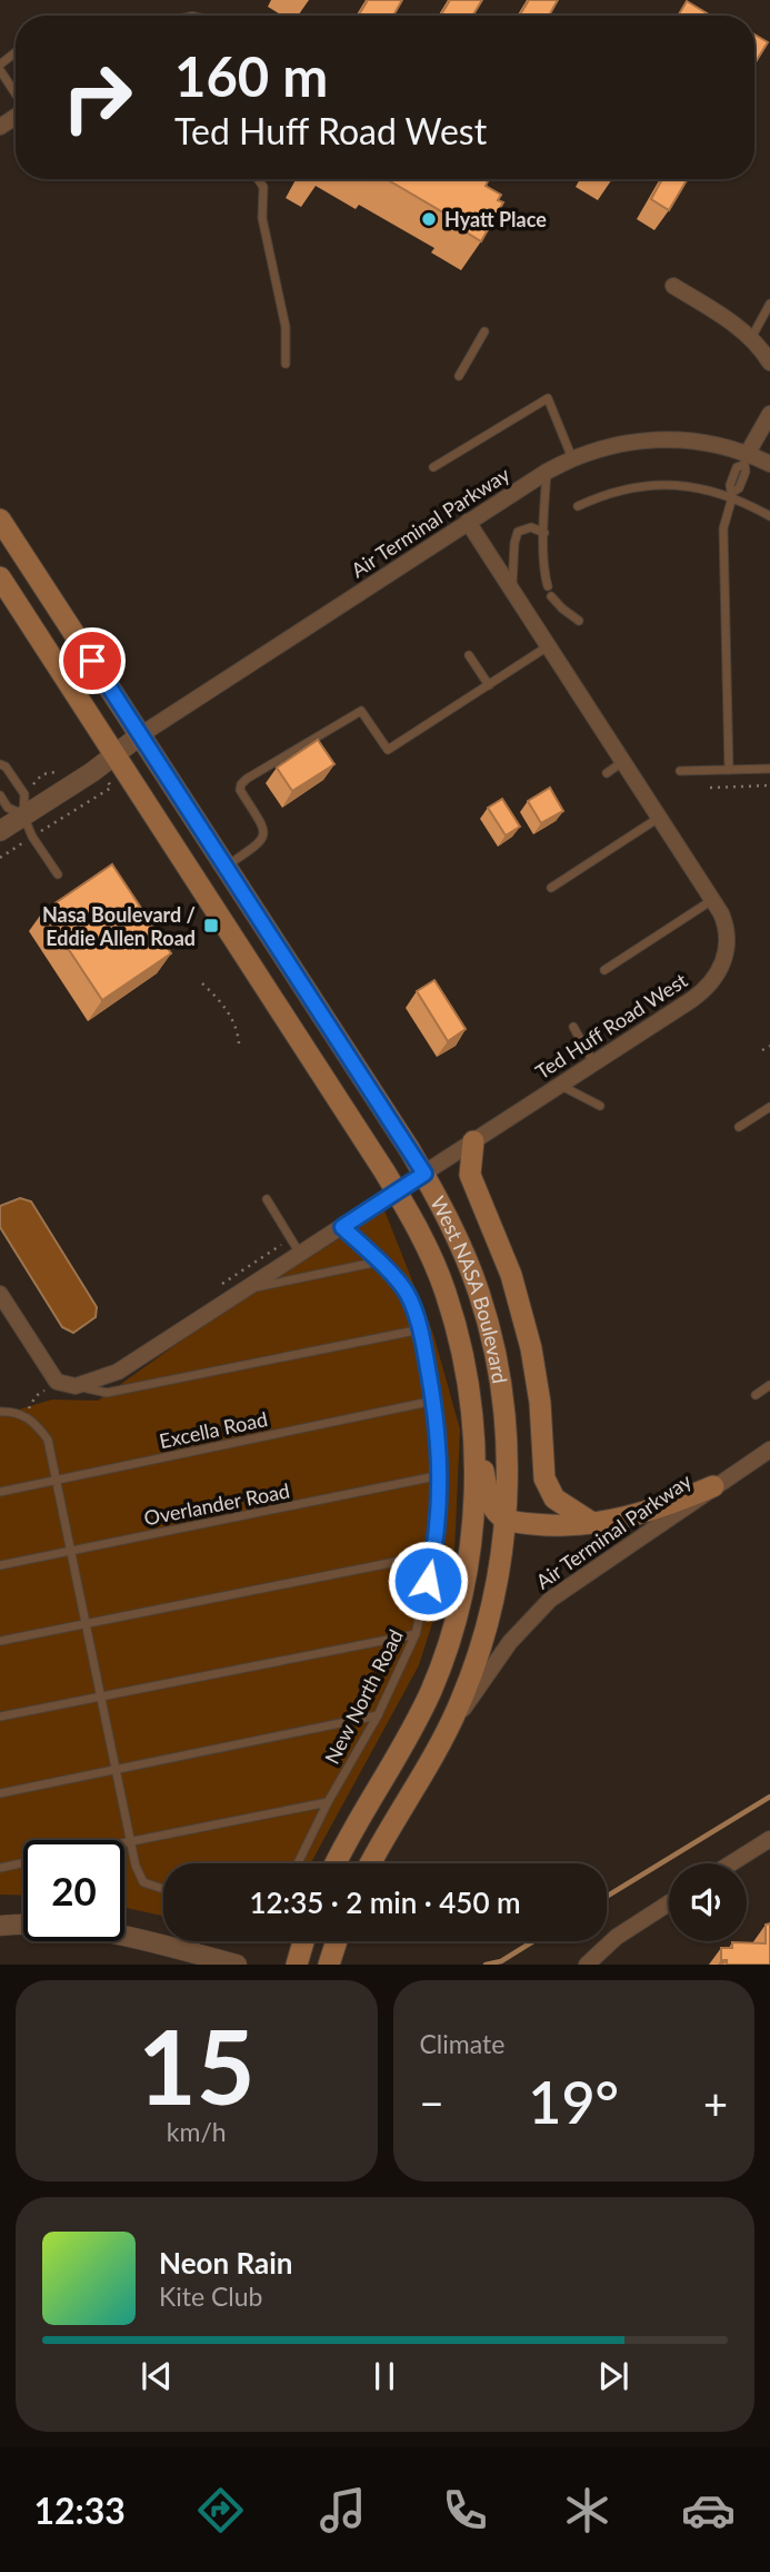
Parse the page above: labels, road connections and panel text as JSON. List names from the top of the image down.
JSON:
{
  "streets": {
    "main road": ["West NASA Boulevard"],
    "street": ["Air Terminal Parkway", "Ted Huff Road West"],
    "lane": ["Excella Road", "Overlander Road", "New North Road"]
  },
  "crossings": [
    ["Air Terminal Parkway", "Ted Huff Road West"],
    ["Air Terminal Parkway", "West NASA Boulevard"],
    ["Ted Huff Road West", "West NASA Boulevard"],
    ["Ted Huff Road West", "New North Road"],
    ["Excella Road", "New North Road"],
    ["Overlander Road", "New North Road"]
  ],
  "places": {
    "other": ["Hyatt Place"],
    "transit": ["Nasa Boulevard / Eddie Allen Road"]
  },
  "page": {
    "turn": ["160 m", "Ted Huff Road West"],
    "limit": "20",
    "trip": "12:35 · 2 min · 450 m",
    "tile": [
      ["15", "km/h"],
      "Climate"
    ],
    "heat": ["−", "19°", "+"],
    "song": ["Neon Rain", "Kite Club"],
    "tabs": "12:33"
  }
}
